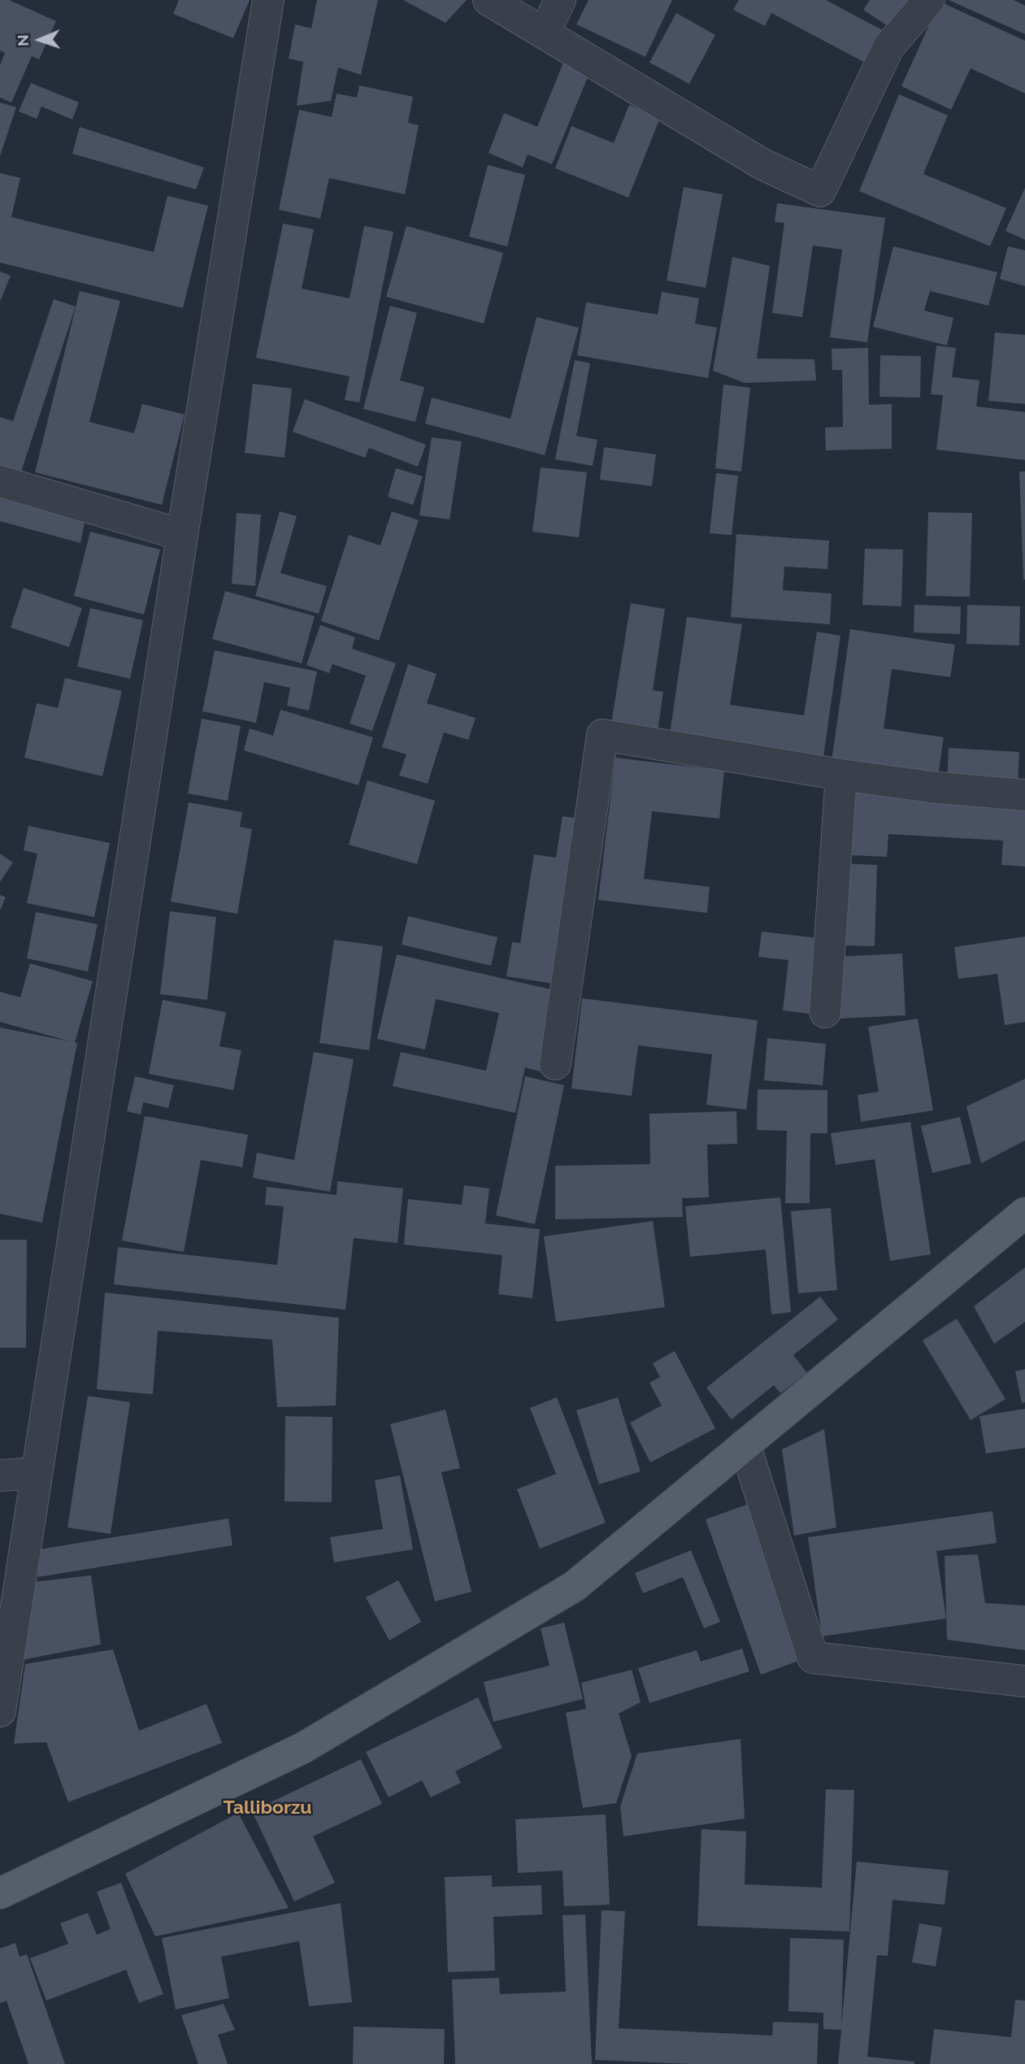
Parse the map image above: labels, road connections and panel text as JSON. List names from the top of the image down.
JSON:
{
  "districts": ["Talliborzu"],
  "north": "left"
}
